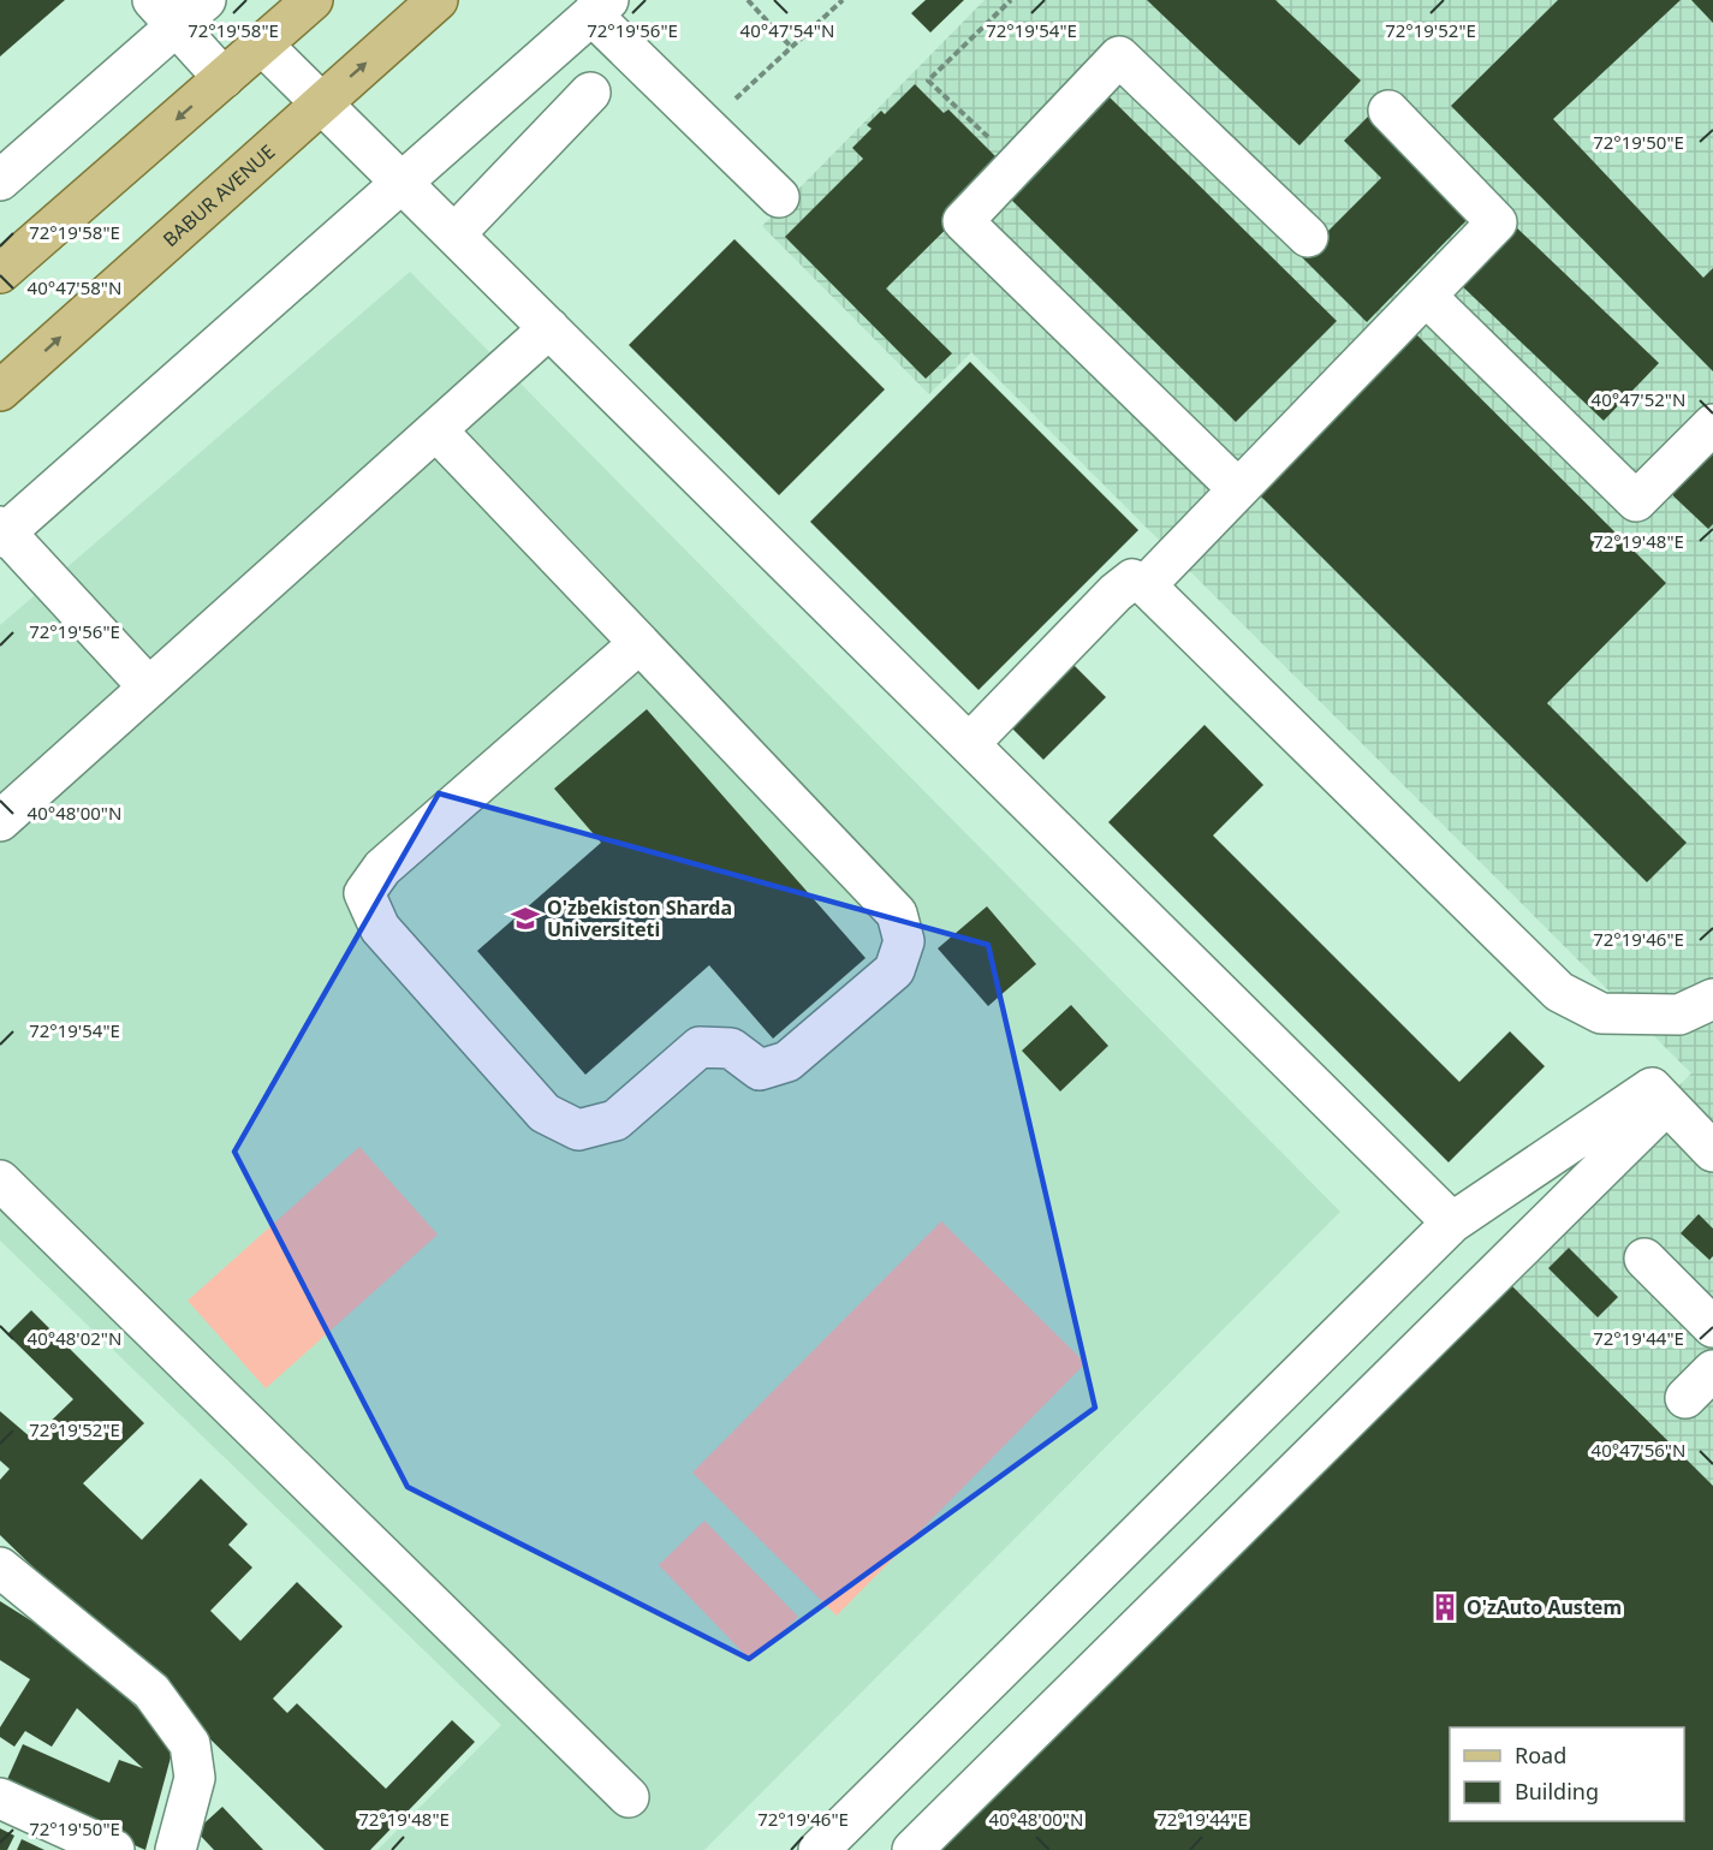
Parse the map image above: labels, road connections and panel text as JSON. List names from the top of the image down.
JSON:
{
  "streets": {
    "main road": ["BABUR AVENUE"]
  },
  "places": {
    "school or university": ["O'zbekiston Sharda Universiteti"],
    "building": ["O'zAuto Austem"]
  },
  "legend": ["Road", "Building"],
  "coordinates": [
    "72°19'58\"E",
    "72°19'56\"E",
    "40°47'54\"N",
    "72°19'54\"E",
    "72°19'52\"E",
    "72°19'50\"E",
    "40°47'58\"N",
    "40°47'52\"N",
    "72°19'48\"E",
    "40°48'00\"N",
    "72°19'46\"E",
    "40°48'02\"N",
    "72°19'44\"E",
    "40°47'56\"N"
  ]
}
